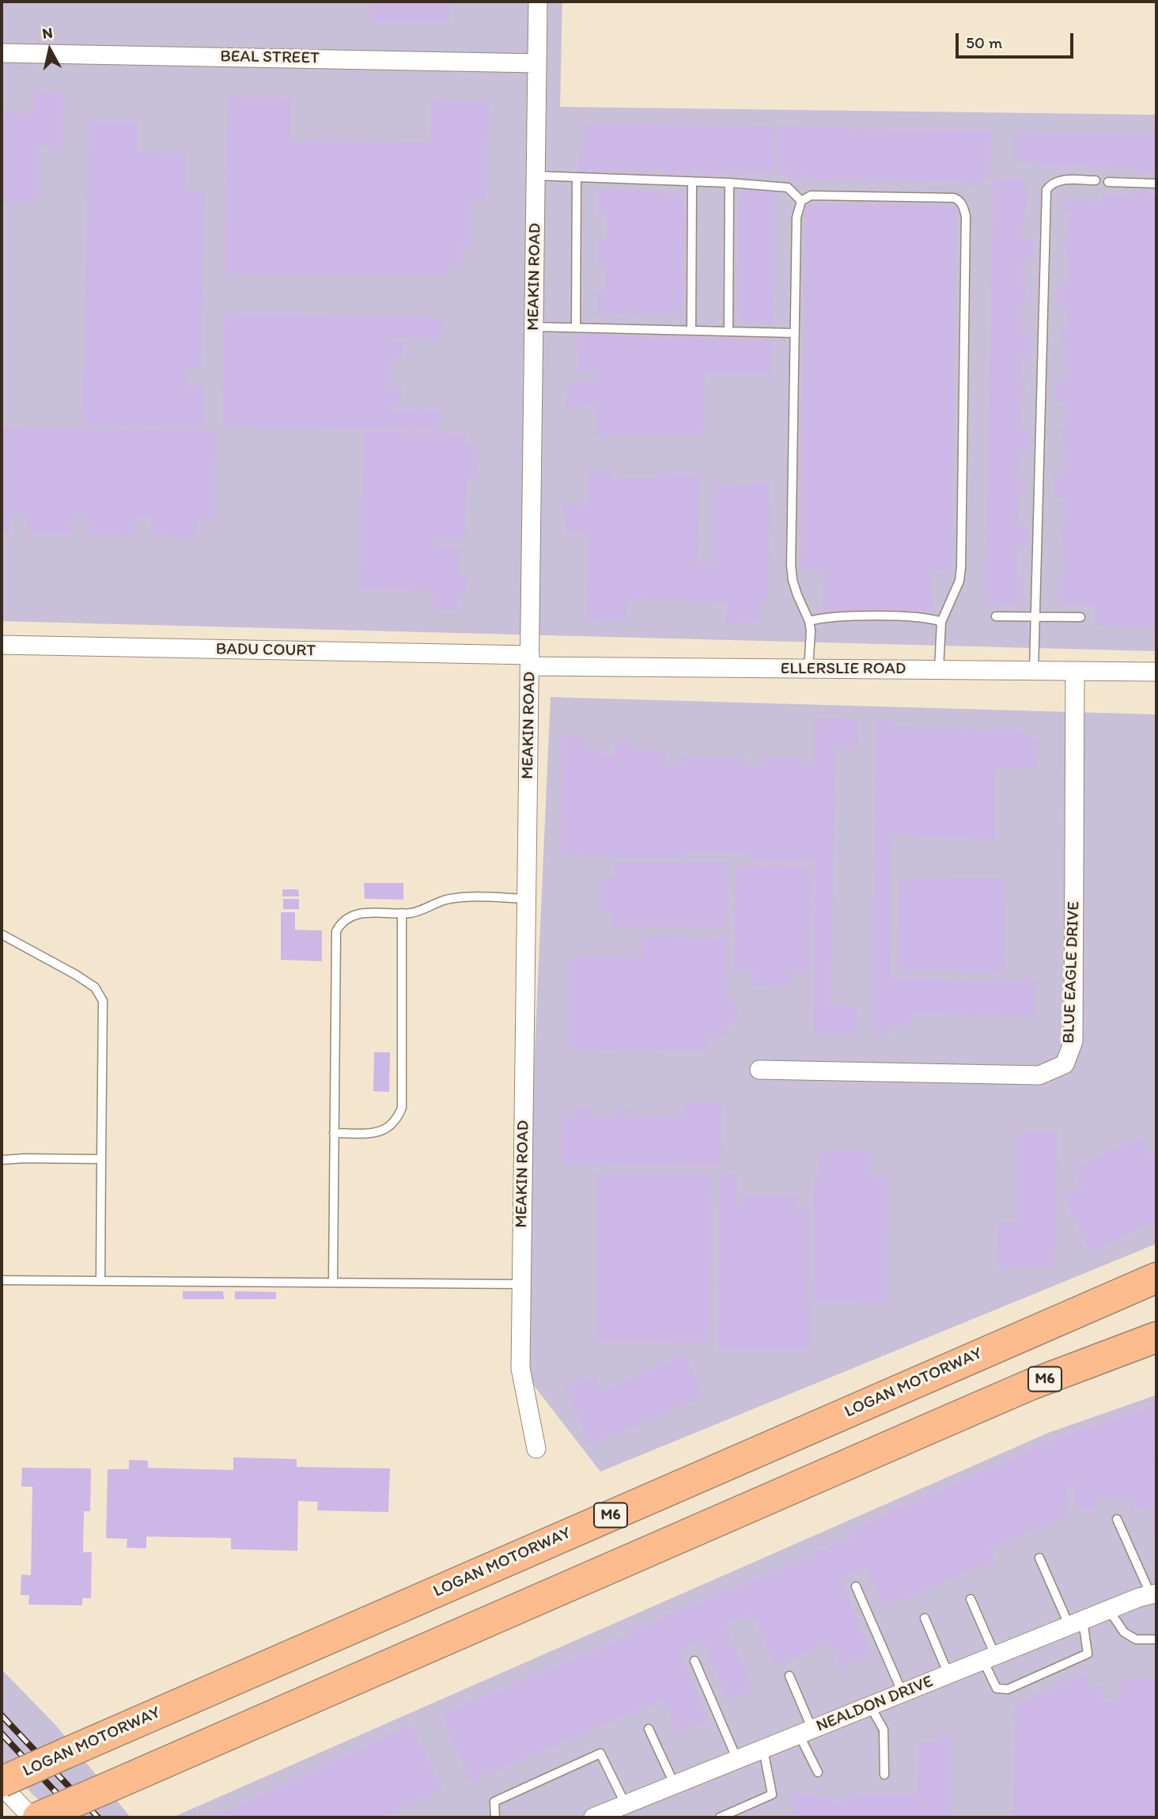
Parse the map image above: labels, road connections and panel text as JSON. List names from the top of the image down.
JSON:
{
  "streets": {
    "highway": ["M6", "LOGAN MOTORWAY"],
    "street": [
      "BEAL STREET",
      "MEAKIN ROAD",
      "BADU COURT",
      "ELLERSLIE ROAD",
      "BLUE EAGLE DRIVE",
      "NEALDON DRIVE"
    ]
  },
  "crossings": [
    ["BEAL STREET", "MEAKIN ROAD"],
    ["MEAKIN ROAD", "BADU COURT"],
    ["MEAKIN ROAD", "ELLERSLIE ROAD"],
    ["BADU COURT", "ELLERSLIE ROAD"],
    ["ELLERSLIE ROAD", "BLUE EAGLE DRIVE"]
  ],
  "scale_bar": "50 m",
  "north": "top"
}
